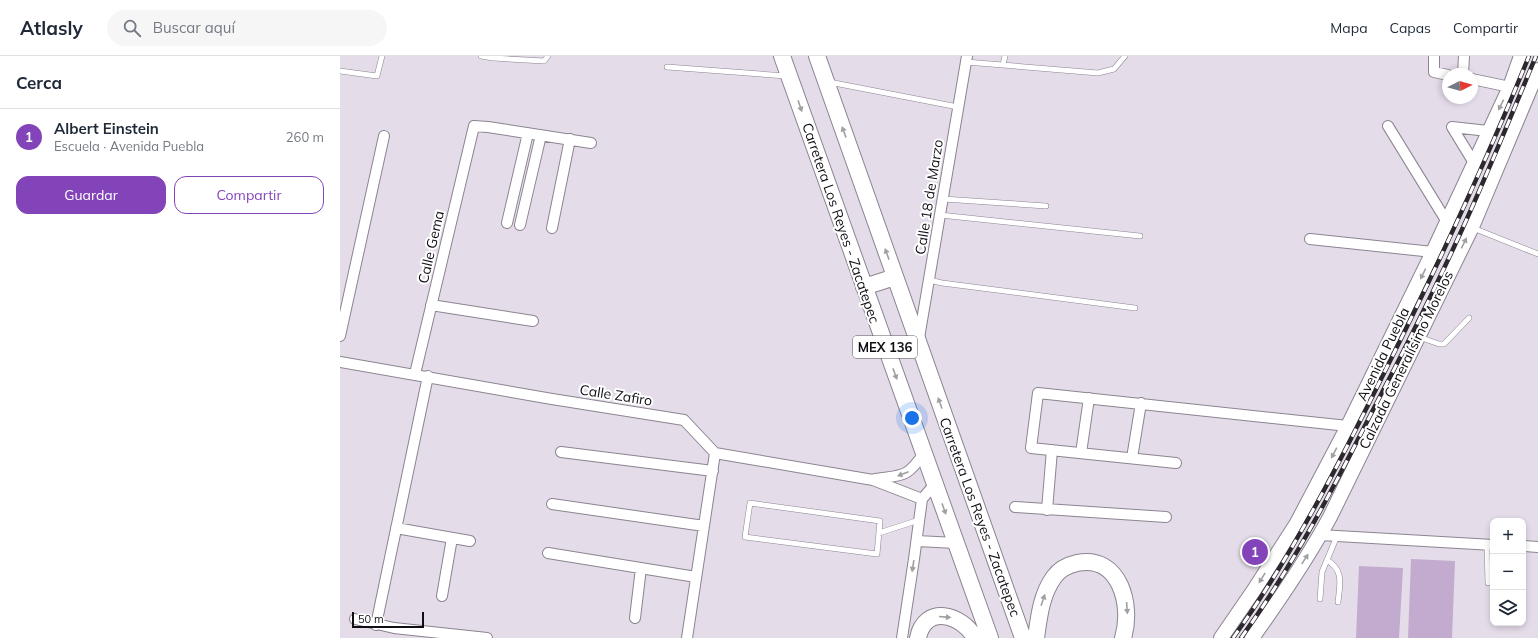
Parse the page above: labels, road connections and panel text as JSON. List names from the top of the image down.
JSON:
{
  "streets": {
    "main road": [
      "Carretera Los Reyes - Zacatepec",
      "MEX 136",
      "Avenida Puebla",
      "Calzada Generalísimo Morelos"
    ],
    "street": ["Calle 18 de Marzo", "Calle Gema", "Calle Zafiro"]
  },
  "crossings": [
    ["Calle 18 de Marzo", "Carretera Los Reyes - Zacatepec"],
    ["Calle Gema", "Calle Zafiro"]
  ],
  "one_way": ["Avenida Puebla", "Calzada Generalísimo Morelos"],
  "scale_bar": "50 m",
  "north": "right",
  "page": {
    "header": "Atlasly",
    "search": "Buscar aquí",
    "nav": ["Mapa", "Capas", "Compartir"],
    "heading": "Cerca",
    "list": [
      {
        "mark": "1",
        "name": "Albert Einstein",
        "note": "Escuela · Avenida Puebla",
        "value": "260 m"
      }
    ],
    "buttons": ["Guardar", "Compartir"],
    "map_buttons": ["+", "−"],
    "pins": "1",
    "scale": "50 m"
  }
}
